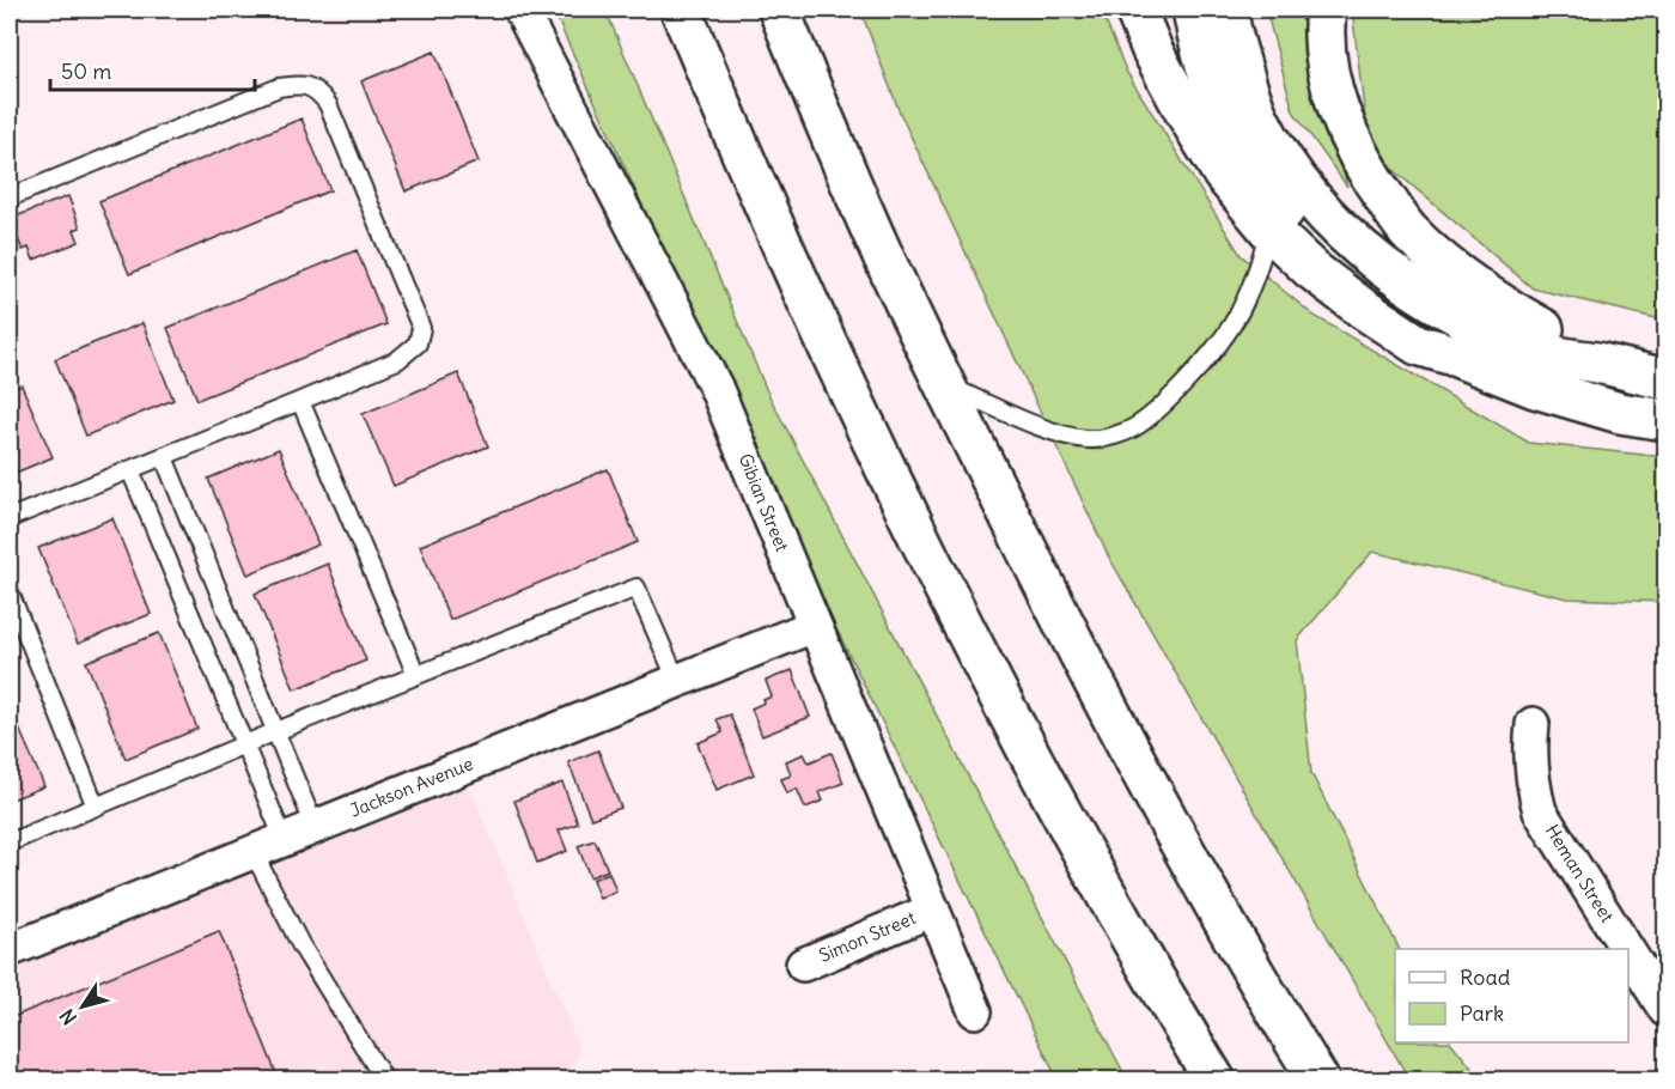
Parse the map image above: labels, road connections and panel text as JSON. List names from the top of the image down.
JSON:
{
  "streets": {
    "street": [
      "Gibian Street",
      "Jackson Avenue",
      "Heman Street",
      "Simon Street"
    ]
  },
  "crossings": [
    ["Gibian Street", "Jackson Avenue"],
    ["Gibian Street", "Simon Street"]
  ],
  "legend": ["Road", "Park"],
  "scale_bar": "50 m",
  "north": "bottom left"
}
